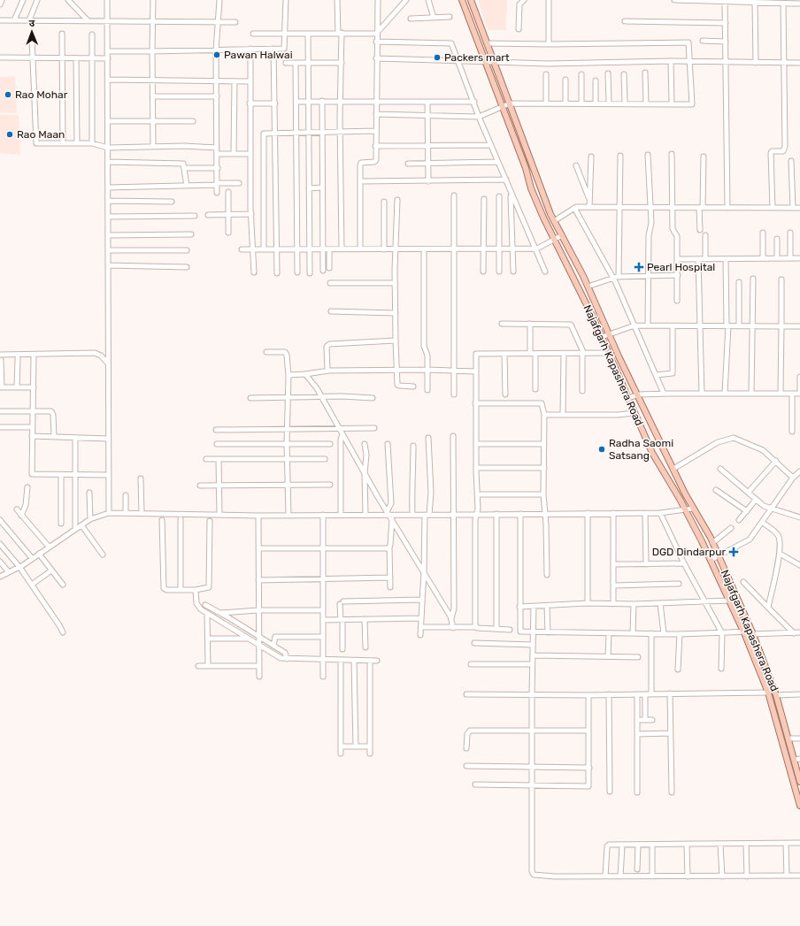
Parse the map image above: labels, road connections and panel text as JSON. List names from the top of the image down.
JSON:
{
  "streets": {
    "main road": ["Najafgarh Kapashera Road"]
  },
  "places": {
    "other": [
      "Pawan Halwai",
      "Packers mart",
      "Rao Mohar",
      "Rao Maan",
      "Radha Saomi Satsang"
    ],
    "health": ["Pearl Hospital", "DGD Dindarpur"]
  },
  "north": "top"
}
